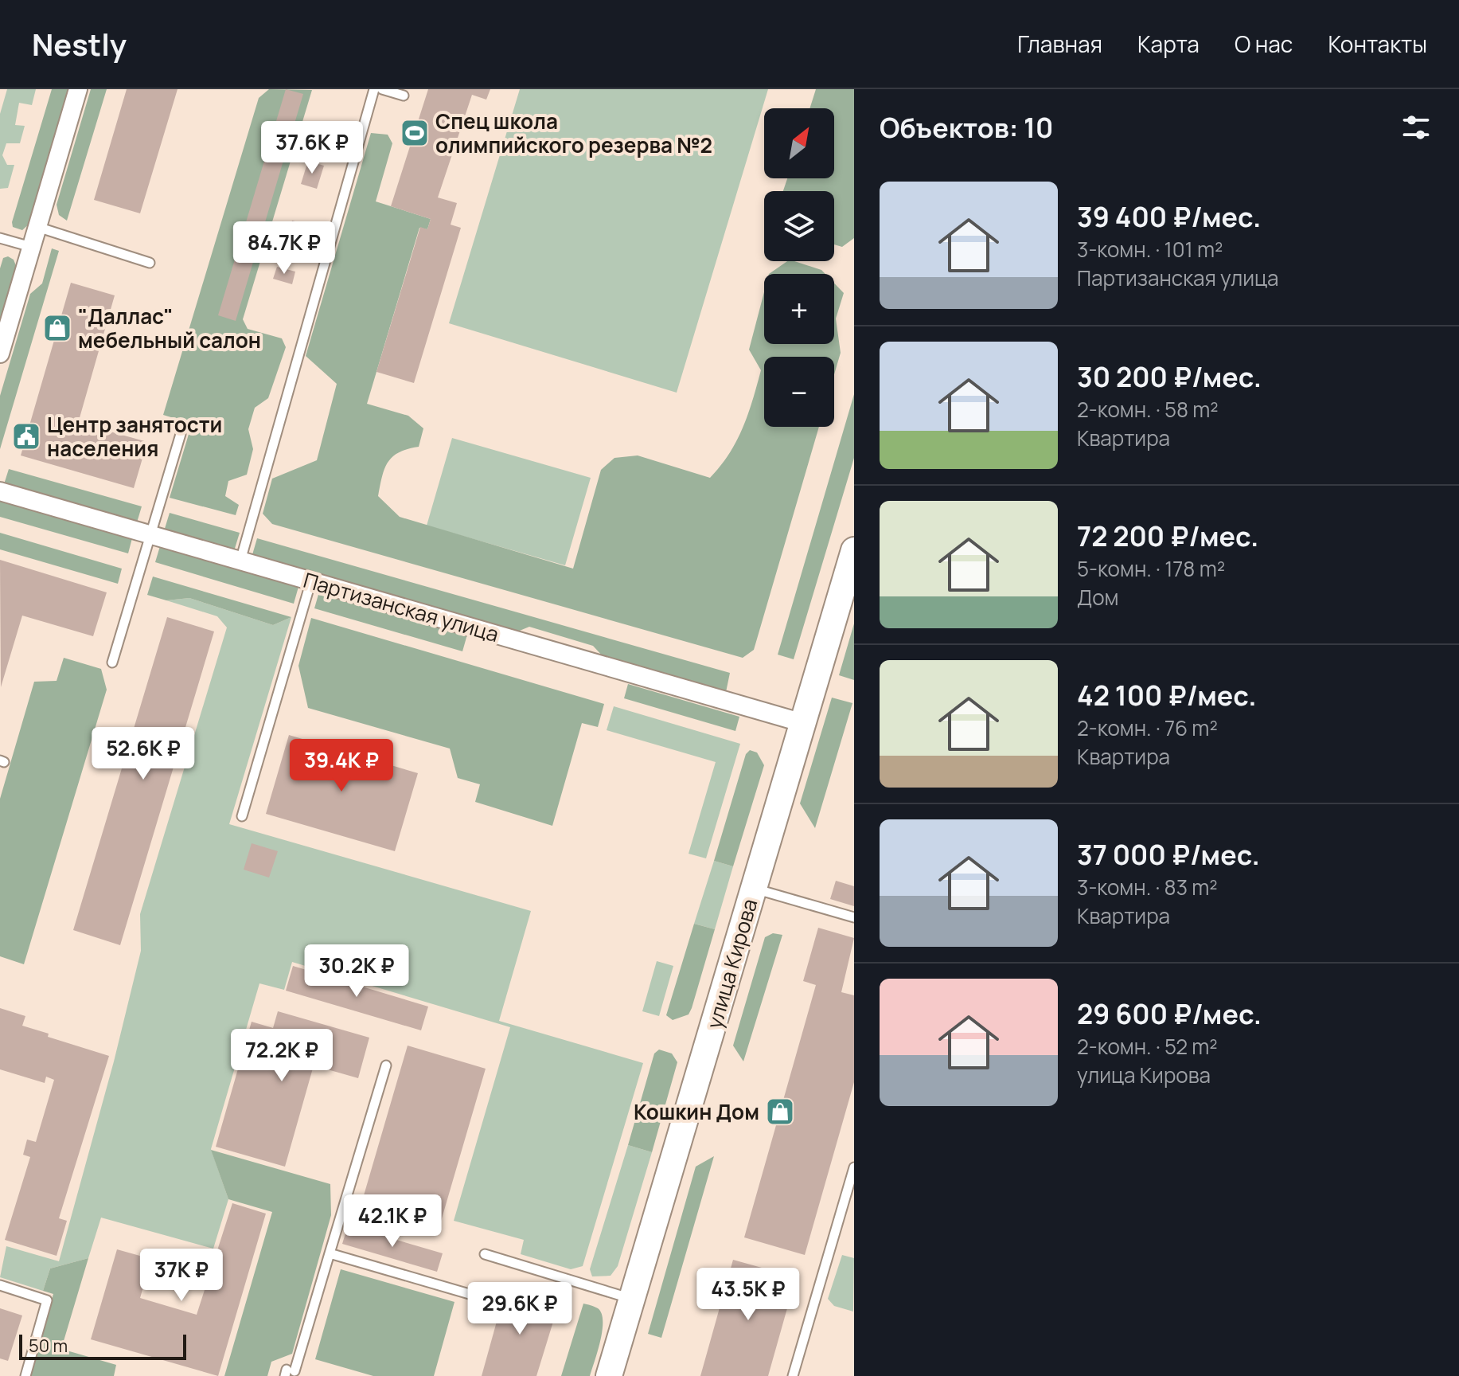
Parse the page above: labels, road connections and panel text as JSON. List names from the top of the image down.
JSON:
{
  "streets": {
    "main road": ["улица Кирова"],
    "street": ["Партизанская улица"]
  },
  "crossings": [
    ["Партизанская улица", "улица Кирова"]
  ],
  "places": {
    "sports": ["Спец школа олимпийского резерва №2"],
    "shop": ["\"Даллас\" мебельный салон", "Кошкин Дом"],
    "public building": ["Центр занятости населения"]
  },
  "scale_bar": "50 m",
  "north": "top right",
  "page": {
    "header": "Nestly",
    "nav": [
      "Главная",
      "Карта",
      "О нас",
      "Контакты"
    ],
    "heading": "Объектов: 10",
    "map_buttons": ["+", "−"],
    "price": [
      "37.6K ₽",
      "84.7K ₽",
      "52.6K ₽",
      "39.4K ₽",
      "30.2K ₽",
      "72.2K ₽",
      "42.1K ₽",
      "37K ₽",
      "43.5K ₽",
      "29.6K ₽"
    ],
    "list": [
      {
        "name": "39 400 ₽/мес.",
        "note": "3-комн. · 101 m² · Партизанская улица"
      },
      {
        "name": "30 200 ₽/мес.",
        "note": "2-комн. · 58 m² · Квартира"
      },
      {
        "name": "72 200 ₽/мес.",
        "note": "5-комн. · 178 m² · Дом"
      },
      {
        "name": "42 100 ₽/мес.",
        "note": "2-комн. · 76 m² · Квартира"
      },
      {
        "name": "37 000 ₽/мес.",
        "note": "3-комн. · 83 m² · Квартира"
      },
      {
        "name": "29 600 ₽/мес.",
        "note": "2-комн. · 52 m² · улица Кирова"
      }
    ],
    "scale": "50 m"
  }
}
